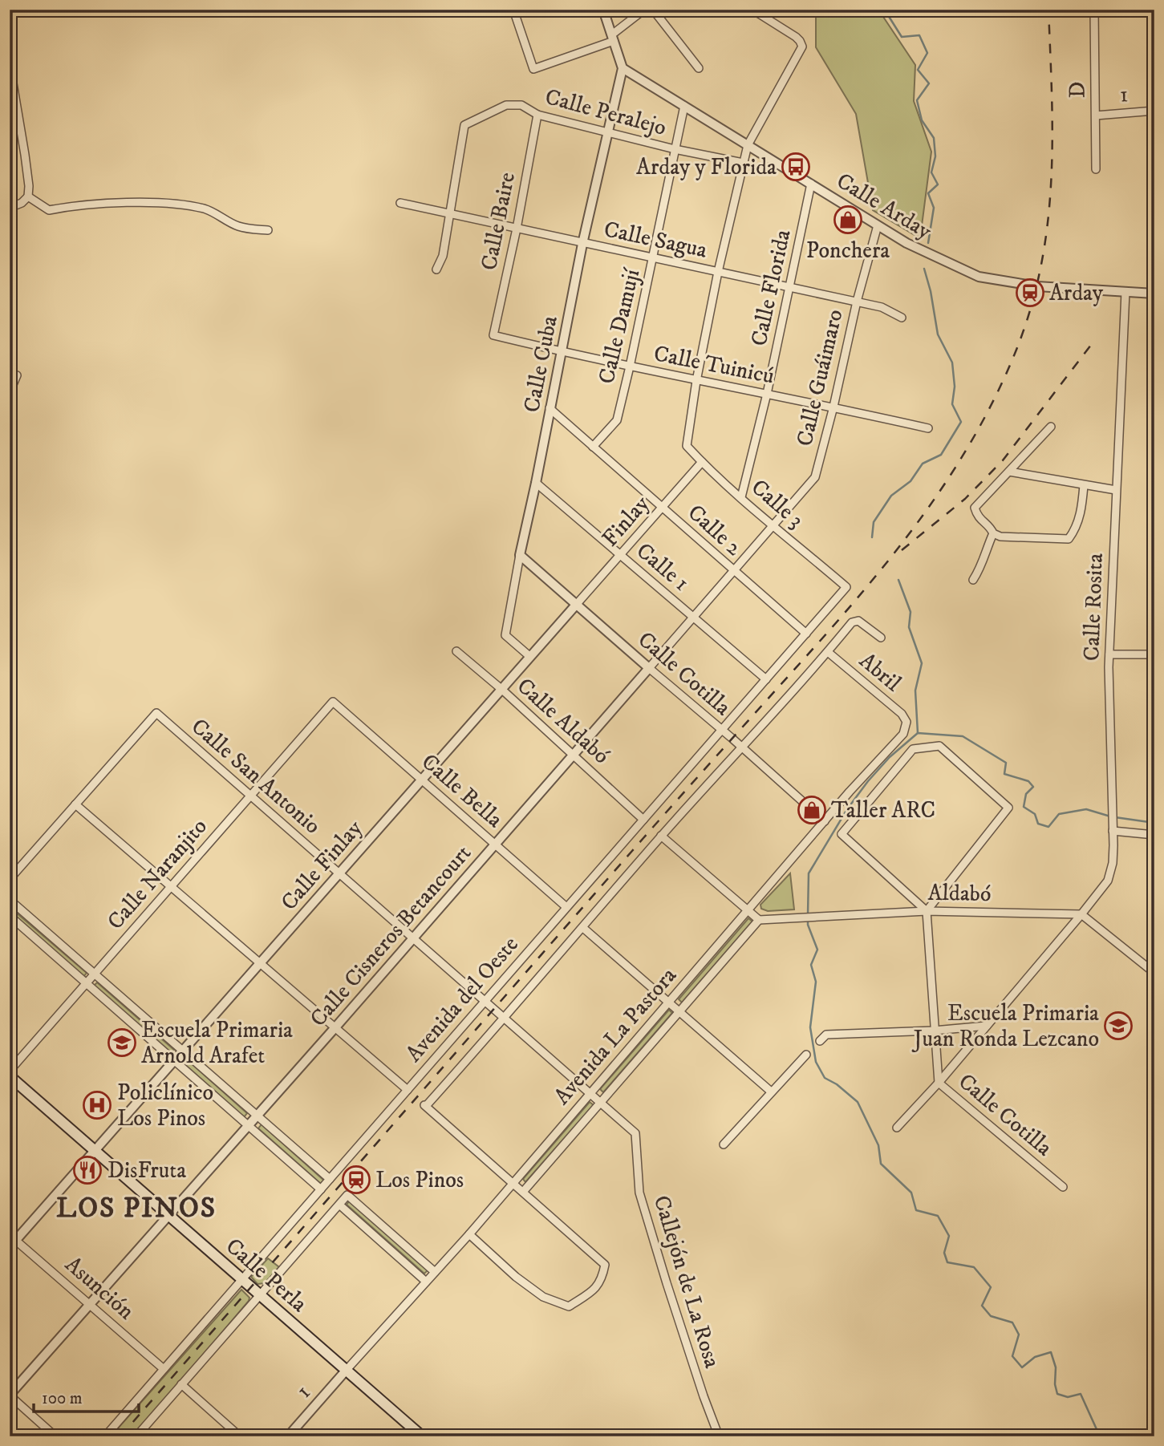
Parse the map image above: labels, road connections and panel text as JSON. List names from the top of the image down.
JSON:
{
  "streets": {
    "main road": ["Calle Perla"],
    "street": [
      "D",
      "1",
      "Calle Peralejo",
      "Calle Arday",
      "Calle Baire",
      "Calle Sagua",
      "Calle Florida",
      "Calle Damují",
      "Calle Cuba",
      "Calle Tuinicú",
      "Calle Guáimaro",
      "Calle 3",
      "Finlay",
      "Calle 2",
      "Calle 1",
      "Calle Rosita",
      "Abril",
      "Calle Cotilla",
      "Calle Aldabó",
      "Calle San Antonio",
      "Calle Bella",
      "Calle Finlay",
      "Calle Naranjito",
      "Aldabó",
      "Calle Cisneros Betancourt",
      "Avenida del Oeste",
      "Avenida La Pastora",
      "Callejón de La Rosa",
      "Asunción"
    ]
  },
  "crossings": [
    ["D", "1"],
    ["1", "Avenida La Pastora"],
    ["1", "Calle Perla"],
    ["Calle Peralejo", "Calle Baire"],
    ["Calle Peralejo", "Calle Sagua"],
    ["Calle Peralejo", "Calle Damují"],
    ["Calle Peralejo", "Calle Cuba"],
    ["Calle Arday", "Calle Florida"],
    ["Calle Arday", "Calle Damují"],
    ["Calle Arday", "Calle Cuba"],
    ["Calle Arday", "Calle Guáimaro"],
    ["Calle Arday", "Calle Rosita"],
    ["Calle Baire", "Calle Sagua"],
    ["Calle Baire", "Calle Tuinicú"],
    ["Calle Sagua", "Calle Florida"],
    ["Calle Sagua", "Calle Damují"],
    ["Calle Sagua", "Calle Cuba"],
    ["Calle Sagua", "Calle Guáimaro"],
    ["Calle Florida", "Calle Tuinicú"],
    ["Calle Florida", "Calle 3"],
    ["Calle Damují", "Calle Tuinicú"],
    ["Calle Damují", "Calle 2"],
    ["Calle Cuba", "Calle Tuinicú"],
    ["Calle Cuba", "Calle 2"],
    ["Calle Cuba", "Calle 1"],
    ["Calle Cuba", "Calle Cotilla"],
    ["Calle Cuba", "Calle Finlay"],
    ["Calle Tuinicú", "Calle Guáimaro"],
    ["Calle Tuinicú", "Calle 3"],
    ["Calle Guáimaro", "Calle 3"],
    ["Calle Guáimaro", "Calle Cisneros Betancourt"],
    ["Calle 3", "Finlay"],
    ["Calle 3", "Calle Cisneros Betancourt"],
    ["Calle 3", "Avenida del Oeste"],
    ["Finlay", "Calle 2"],
    ["Finlay", "Calle 1"],
    ["Finlay", "Calle Cotilla"],
    ["Finlay", "Calle Finlay"],
    ["Calle 2", "Calle Cisneros Betancourt"],
    ["Calle 2", "Avenida del Oeste"],
    ["Calle 1", "Calle Cisneros Betancourt"],
    ["Calle 1", "Avenida del Oeste"],
    ["Calle Rosita", "Calle Cotilla"],
    ["Calle Rosita", "Aldabó"],
    ["Abril", "Avenida del Oeste"],
    ["Abril", "Avenida La Pastora"],
    ["Calle Cotilla", "Calle Finlay"],
    ["Calle Cotilla", "Aldabó"],
    ["Calle Cotilla", "Calle Cisneros Betancourt"],
    ["Calle Cotilla", "Avenida del Oeste"],
    ["Calle Cotilla", "Avenida La Pastora"],
    ["Calle Aldabó", "Calle Finlay"],
    ["Calle Aldabó", "Calle Cisneros Betancourt"],
    ["Calle Aldabó", "Avenida del Oeste"],
    ["Calle San Antonio", "Calle Finlay"],
    ["Calle San Antonio", "Calle Naranjito"],
    ["Calle San Antonio", "Calle Cisneros Betancourt"],
    ["Calle San Antonio", "Avenida del Oeste"],
    ["Calle San Antonio", "Avenida La Pastora"],
    ["Calle San Antonio", "Callejón de La Rosa"],
    ["Calle Bella", "Calle Finlay"],
    ["Calle Bella", "Calle Naranjito"],
    ["Calle Bella", "Calle Cisneros Betancourt"],
    ["Calle Bella", "Avenida del Oeste"],
    ["Calle Finlay", "Calle Perla"],
    ["Aldabó", "Avenida La Pastora"],
    ["Calle Cisneros Betancourt", "Calle Perla"],
    ["Calle Cisneros Betancourt", "Asunción"],
    ["Avenida del Oeste", "Avenida La Pastora"],
    ["Avenida del Oeste", "Calle Perla"],
    ["Avenida del Oeste", "Asunción"],
    ["Avenida La Pastora", "Calle Perla"]
  ],
  "districts": ["LOS PINOS"],
  "places": {
    "bus stop": ["Arday y Florida"],
    "shop": ["Ponchera", "Taller ARC"],
    "station": ["Arday", "Los Pinos"],
    "school or university": ["Escuela Primaria Juan Ronda Lezcano", "Escuela Primaria Arnold Arafet"],
    "hospital": ["Policlínico Los Pinos"],
    "restaurant": ["DisFruta"]
  },
  "scale_bar": "100 m"
}
